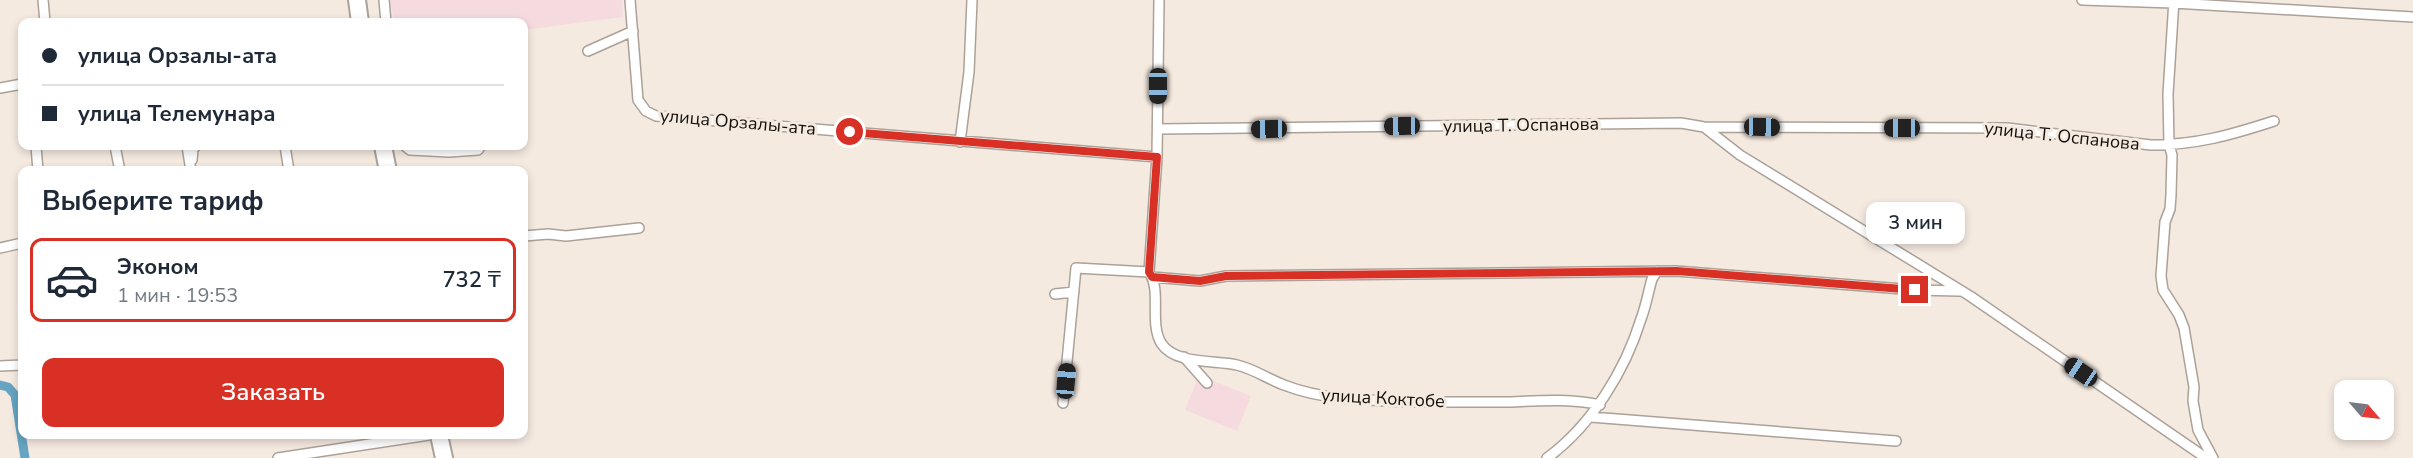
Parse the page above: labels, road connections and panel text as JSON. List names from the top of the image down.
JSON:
{
  "streets": {
    "street": ["улица Орзалы-ата", "улица Т. Оспанова", "улица Коктобе"]
  },
  "crossings": [
    ["улица Орзалы-ата", "улица Коктобе"],
    ["улица Т. Оспанова", "улица Коктобе"]
  ],
  "north": "bottom right",
  "page": {
    "banner": ["улица Орзалы-ата", "улица Телемунара"],
    "heading": "Выберите тариф",
    "bubble": "3 мин",
    "list": [
      {
        "name": "Эконом",
        "note": "1 мин · 19:53",
        "value": "732 ₸"
      }
    ],
    "buttons": "Заказать"
  }
}
